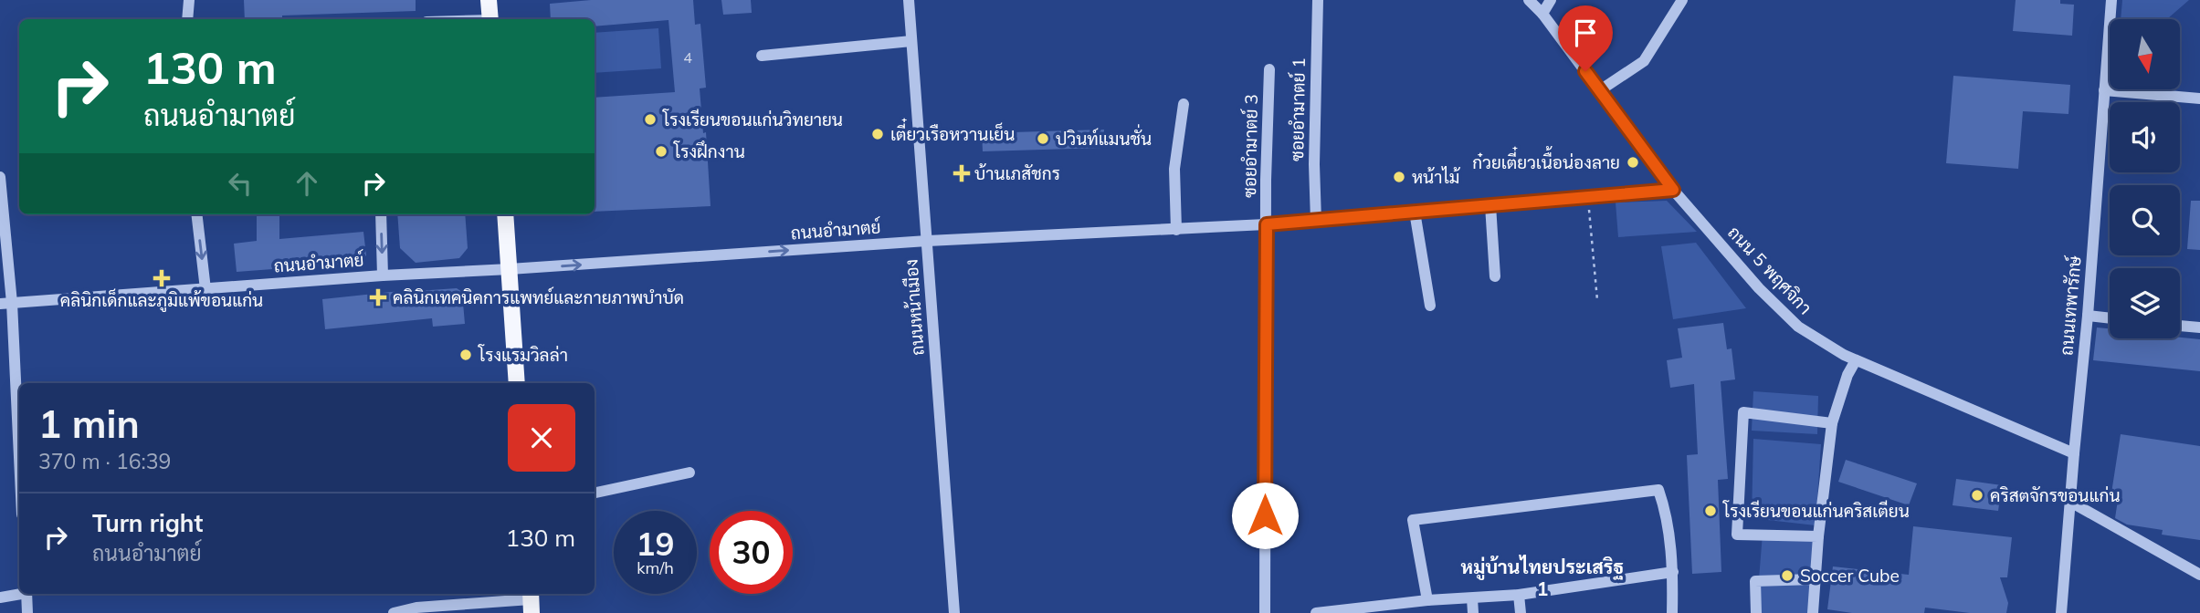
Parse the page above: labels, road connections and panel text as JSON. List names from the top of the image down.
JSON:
{
  "streets": {
    "street": [
      "ซอยอำมาตย์ 1",
      "ซอยอำมาตย์ 3",
      "ถนนอำมาตย์",
      "ถนน 5 พฤศจิกา",
      "ถนนเทพารักษ์",
      "ถนนหน้าเมือง"
    ]
  },
  "crossings": [
    ["ซอยอำมาตย์ 1", "ถนนอำมาตย์"],
    ["ซอยอำมาตย์ 3", "ถนนอำมาตย์"],
    ["ถนนอำมาตย์", "ถนน 5 พฤศจิกา"],
    ["ถนนอำมาตย์", "ถนนหน้าเมือง"],
    ["ถนน 5 พฤศจิกา", "ถนนเทพารักษ์"]
  ],
  "districts": ["หมู่บ้านไทยประเสริฐ 1"],
  "places": {
    "other": [
      "โรงเรียนขอนแก่นวิทยายน",
      "เตี๋ยวเรือหวานเย็น",
      "ปวินท์แมนชั่น",
      "โรงฝึกงาน",
      "ก๋วยเตี๋ยวเนื้อน่องลาย",
      "หน้าไม้",
      "โรงแรมวิลล่า",
      "คริสตจักรขอนแก่น",
      "โรงเรียนขอนแก่นคริสเตียน",
      "Soccer Cube"
    ],
    "health": ["บ้านเภสัชกร", "คลินิกเด็กและภูมิแพ้ขอนแก่น", "คลินิกเทคนิคการแพทย์และกายภาพบำบัด"]
  },
  "house_numbers": ["4"],
  "north": "bottom",
  "page": {
    "turn": ["130 m", "ถนนอำมาตย์"],
    "heading": ["1 min", "370 m · 16:39"],
    "list": [
      {
        "name": "Turn right",
        "note": "ถนนอำมาตย์",
        "value": "130 m"
      }
    ],
    "speed": "19 km/h",
    "limit": "30"
  }
}
